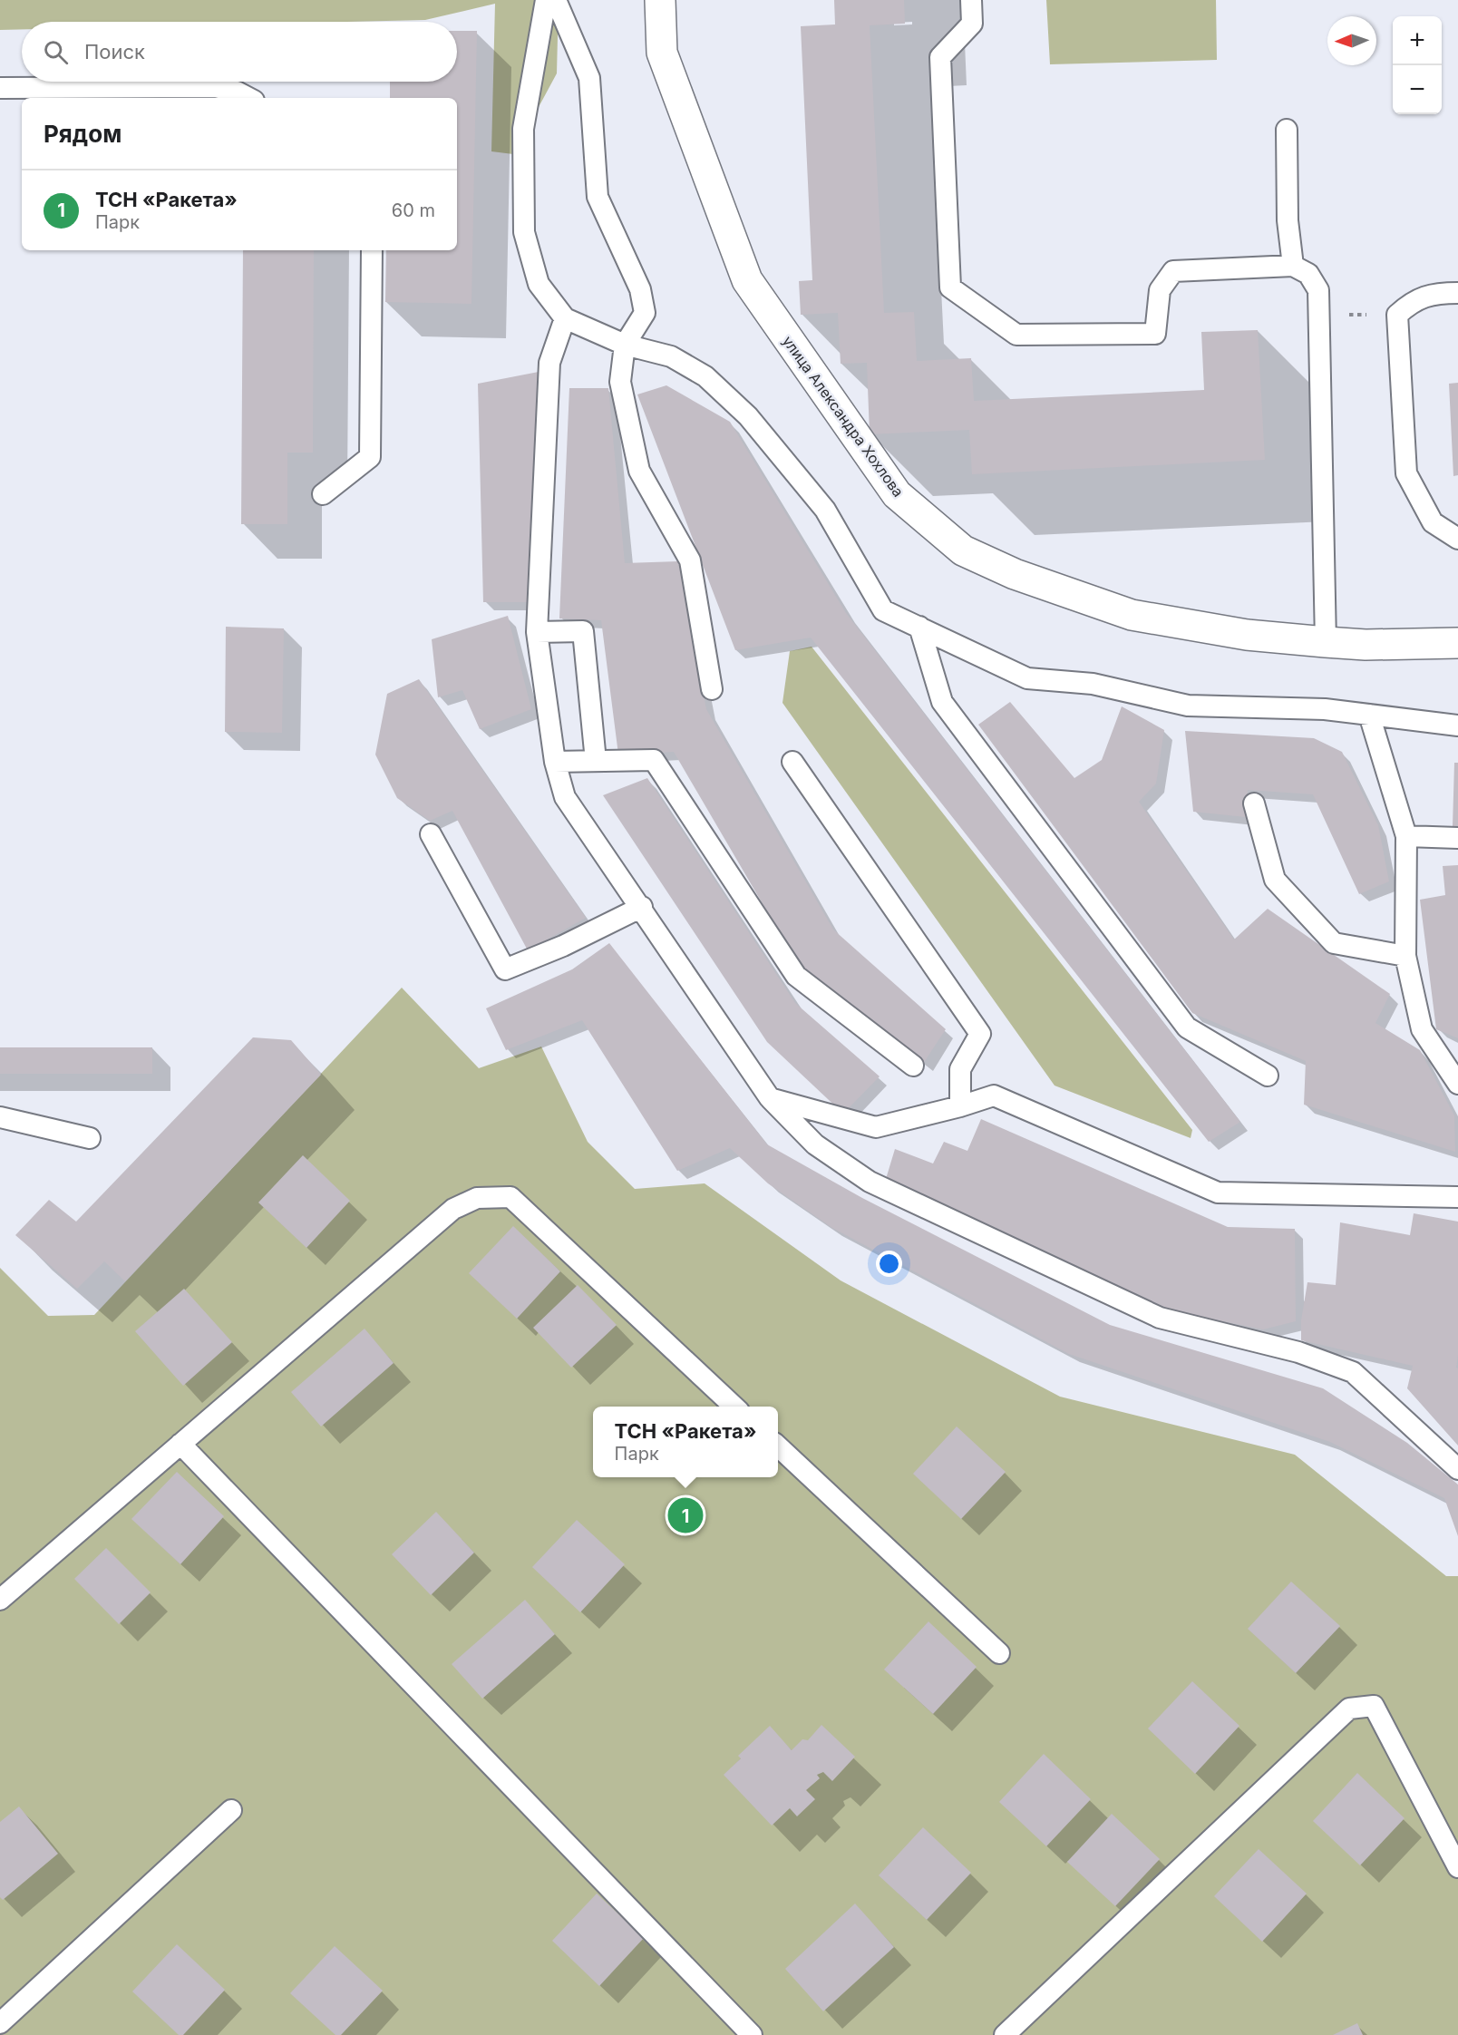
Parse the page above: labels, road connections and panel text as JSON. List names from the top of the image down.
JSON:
{
  "streets": {
    "street": ["улица Александра Хохлова"]
  },
  "north": "left",
  "page": {
    "map_buttons": ["+", "−"],
    "search": "Поиск",
    "heading": "Рядом",
    "list": [
      {
        "mark": "1",
        "name": "ТСН «Ракета»",
        "note": "Парк",
        "value": "60 m"
      }
    ],
    "popup": ["ТСН «Ракета»", "Парк"],
    "pins": "1"
  }
}
